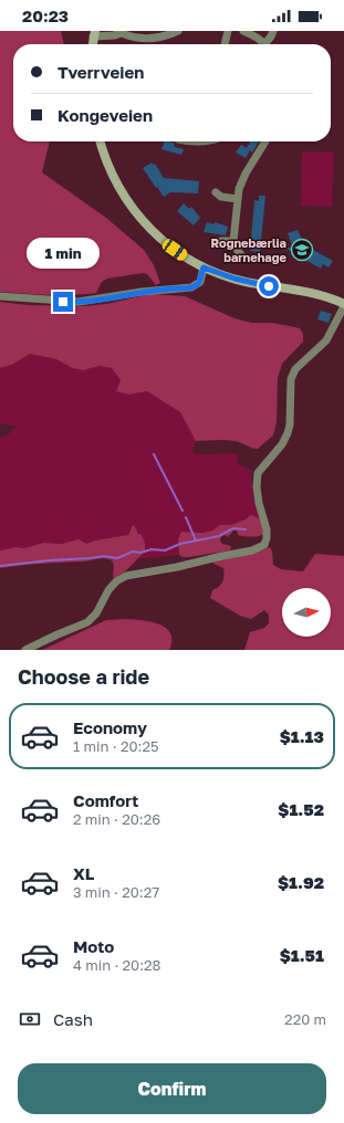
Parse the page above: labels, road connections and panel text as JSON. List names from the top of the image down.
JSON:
{
  "places": {
    "school or university": ["Rognebærlia barnehage"]
  },
  "north": "right",
  "page": {
    "status": "20:23",
    "banner": ["Tverrveien", "Kongeveien"],
    "bubble": "1 min",
    "heading": "Choose a ride",
    "list": [
      {
        "name": "Economy",
        "note": "1 min · 20:25",
        "value": "$1.13"
      },
      {
        "name": "Comfort",
        "note": "2 min · 20:26",
        "value": "$1.52"
      },
      {
        "name": "XL",
        "note": "3 min · 20:27",
        "value": "$1.92"
      },
      {
        "name": "Moto",
        "note": "4 min · 20:28",
        "value": "$1.51"
      }
    ],
    "pay": ["Cash", "220 m"],
    "buttons": "Confirm"
  }
}
